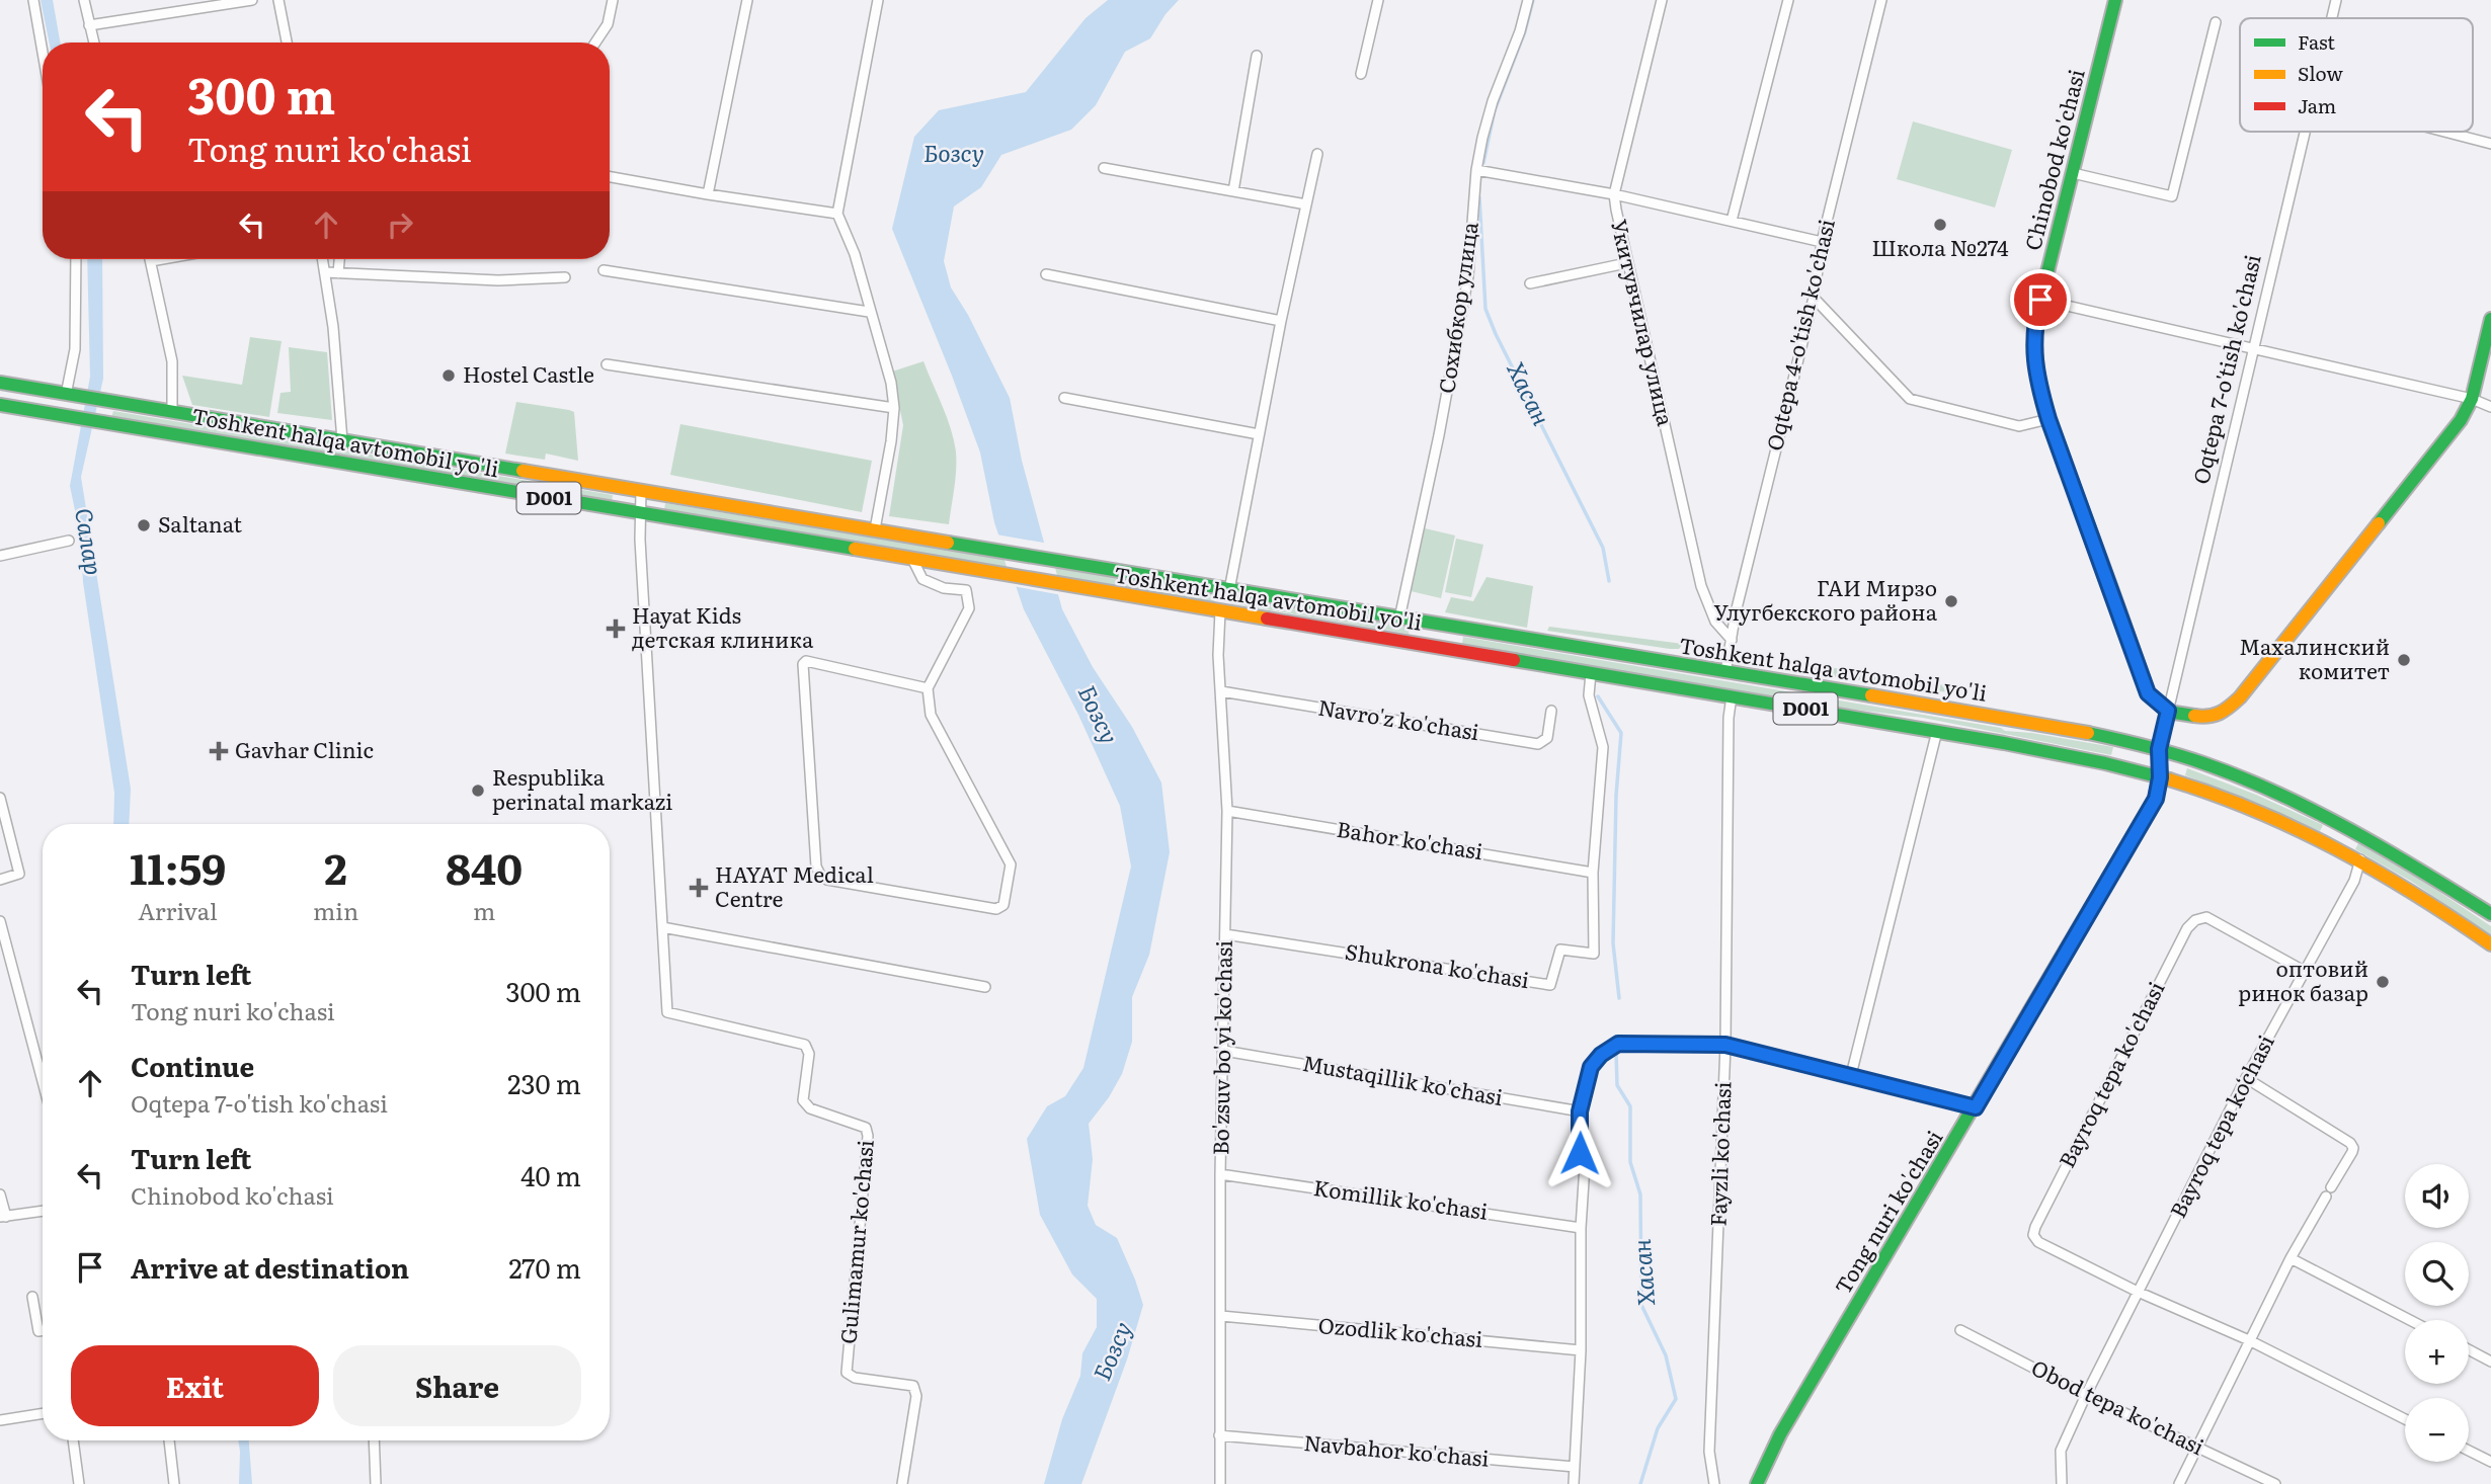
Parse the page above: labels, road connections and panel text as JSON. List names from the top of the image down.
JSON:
{
  "streets": {
    "main road": [
      "Chinobod ko'chasi",
      "Oqtepa 7-o'tish ko'chasi",
      "Toshkent halqa avtomobil yo'li",
      "D001",
      "Tong nuri ko'chasi"
    ],
    "street": [
      "Сохибкор улица",
      "Укитувчилар улица",
      "Oqtepa 4-o'tish ko'chasi",
      "Navro'z ko'chasi",
      "Bahor ko'chasi",
      "Shukrona ko'chasi",
      "Bo'zsuv bo'yi ko'chasi",
      "Bayroq tepa ko'chasi",
      "Mustaqillik ko'chasi",
      "Bayroq tepa koʻchasi",
      "Fayzli ko'chasi",
      "Komillik ko'chasi",
      "Gulimamur ko'chasi",
      "Ozodlik ko'chasi",
      "Obod tepa ko'chasi",
      "Navbahor ko'chasi"
    ]
  },
  "crossings": [
    ["Chinobod ko'chasi", "Oqtepa 7-o'tish ko'chasi"],
    ["Сохибкор улица", "Toshkent halqa avtomobil yo'li"],
    ["Укитувчилар улица", "Oqtepa 4-o'tish ko'chasi"],
    ["Oqtepa 4-o'tish ko'chasi", "Toshkent halqa avtomobil yo'li"],
    ["Oqtepa 7-o'tish ko'chasi", "Toshkent halqa avtomobil yo'li"],
    ["Oqtepa 7-o'tish ko'chasi", "Tong nuri ko'chasi"],
    ["Toshkent halqa avtomobil yo'li", "Shukrona ko'chasi"],
    ["Toshkent halqa avtomobil yo'li", "Bo'zsuv bo'yi ko'chasi"],
    ["Toshkent halqa avtomobil yo'li", "Bayroq tepa koʻchasi"],
    ["Toshkent halqa avtomobil yo'li", "Fayzli ko'chasi"],
    ["Toshkent halqa avtomobil yo'li", "Tong nuri ko'chasi"],
    ["Toshkent halqa avtomobil yo'li", "Gulimamur ko'chasi"],
    ["Navro'z ko'chasi", "Bo'zsuv bo'yi ko'chasi"],
    ["Bahor ko'chasi", "Shukrona ko'chasi"],
    ["Bahor ko'chasi", "Bo'zsuv bo'yi ko'chasi"],
    ["Shukrona ko'chasi", "Bo'zsuv bo'yi ko'chasi"],
    ["Bo'zsuv bo'yi ko'chasi", "Mustaqillik ko'chasi"],
    ["Bo'zsuv bo'yi ko'chasi", "Komillik ko'chasi"],
    ["Bo'zsuv bo'yi ko'chasi", "Ozodlik ko'chasi"],
    ["Bo'zsuv bo'yi ko'chasi", "Navbahor ko'chasi"],
    ["Bayroq tepa ko'chasi", "Bayroq tepa koʻchasi"],
    ["Bayroq tepa koʻchasi", "Obod tepa ko'chasi"]
  ],
  "water": ["Бозсу", "Хасан", "Салар"],
  "places": {
    "other": [
      "Школа №274",
      "Hostel Castle",
      "Saltanat",
      "ГАИ Мирзо Улугбекского района",
      "Махалинский комитет",
      "Respublika perinatal markazi",
      "оптовий ринок базар"
    ],
    "health": ["Hayat Kids детская клиника", "Gavhar Clinic", "HAYAT Medical Centre"]
  },
  "legend": ["Fast", "Slow", "Jam"],
  "page": {
    "turn": ["300 m", "Tong nuri ko'chasi"],
    "eta": [
      "11:59",
      "Arrival",
      "2",
      "min",
      "840",
      "m"
    ],
    "list": [
      {
        "name": "Turn left",
        "note": "Tong nuri ko'chasi",
        "value": "300 m"
      },
      {
        "name": "Continue",
        "note": "Oqtepa 7-o'tish ko'chasi",
        "value": "230 m"
      },
      {
        "name": "Turn left",
        "note": "Chinobod ko'chasi",
        "value": "40 m"
      },
      {
        "name": "Arrive at destination",
        "value": "270 m"
      }
    ],
    "map_buttons": ["+", "−"],
    "buttons": ["Exit", "Share"]
  }
}
